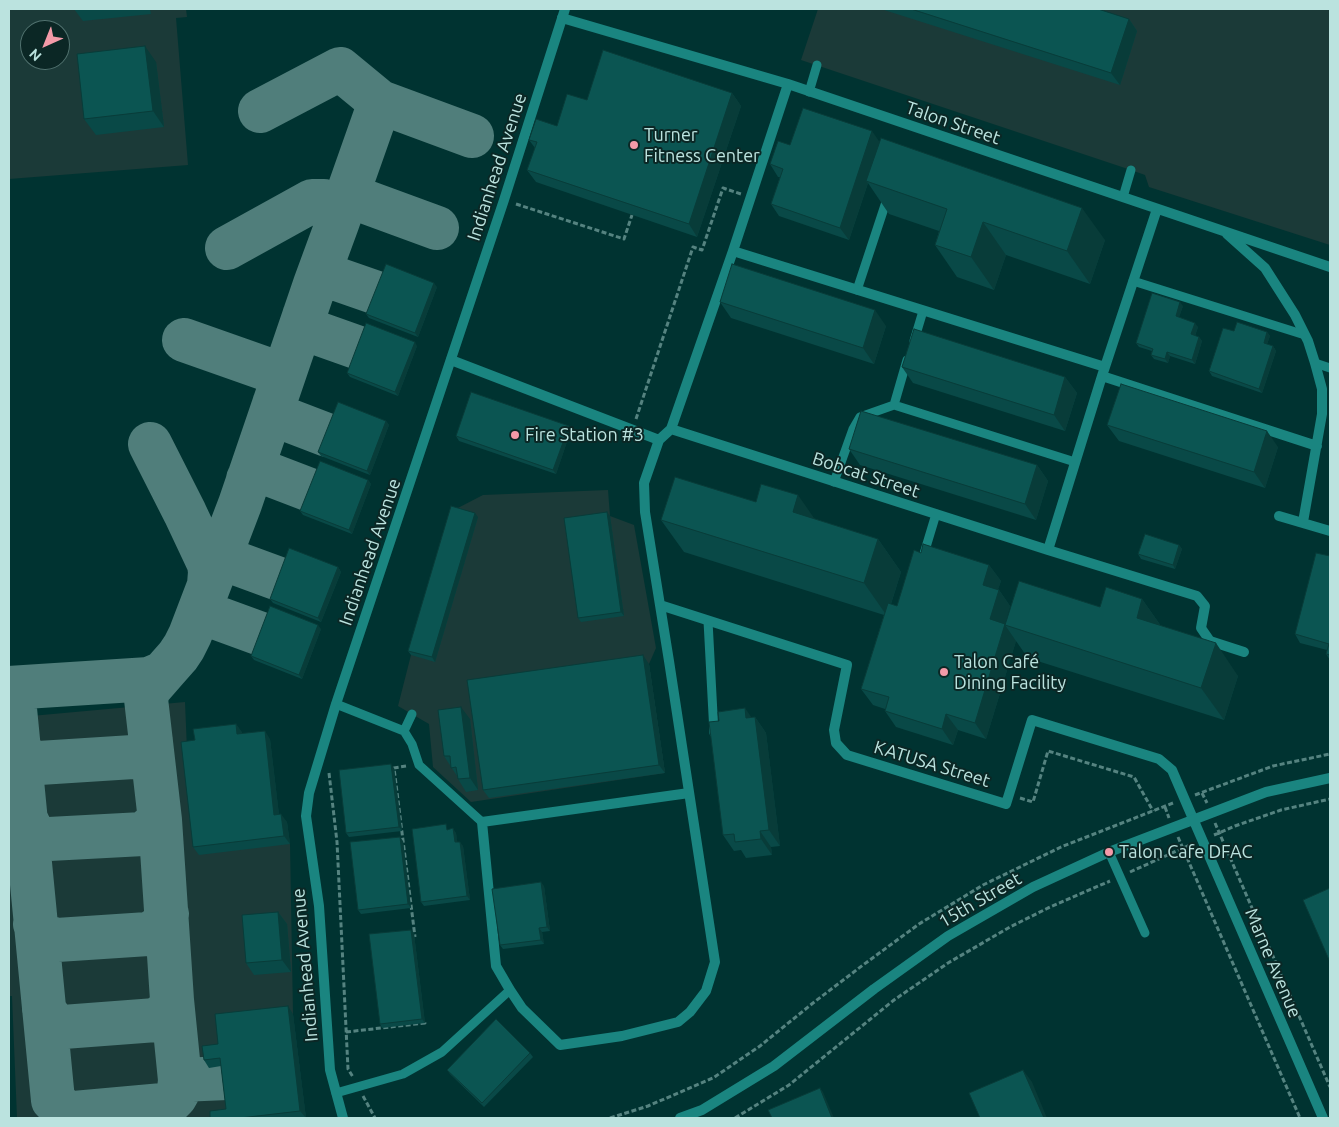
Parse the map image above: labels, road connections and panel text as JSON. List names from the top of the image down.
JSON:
{
  "streets": {
    "street": [
      "Talon Street",
      "Indianhead Avenue",
      "Bobcat Street",
      "KATUSA Street",
      "15th Street",
      "Marne Avenue"
    ]
  },
  "crossings": [
    ["Talon Street", "Indianhead Avenue"],
    ["KATUSA Street", "15th Street"],
    ["KATUSA Street", "Marne Avenue"],
    ["15th Street", "Marne Avenue"]
  ],
  "places": [
    "Turner Fitness Center",
    "Fire Station #3",
    "Talon Café Dining Facility",
    "Talon Cafe DFAC"
  ],
  "north": "bottom left"
}
